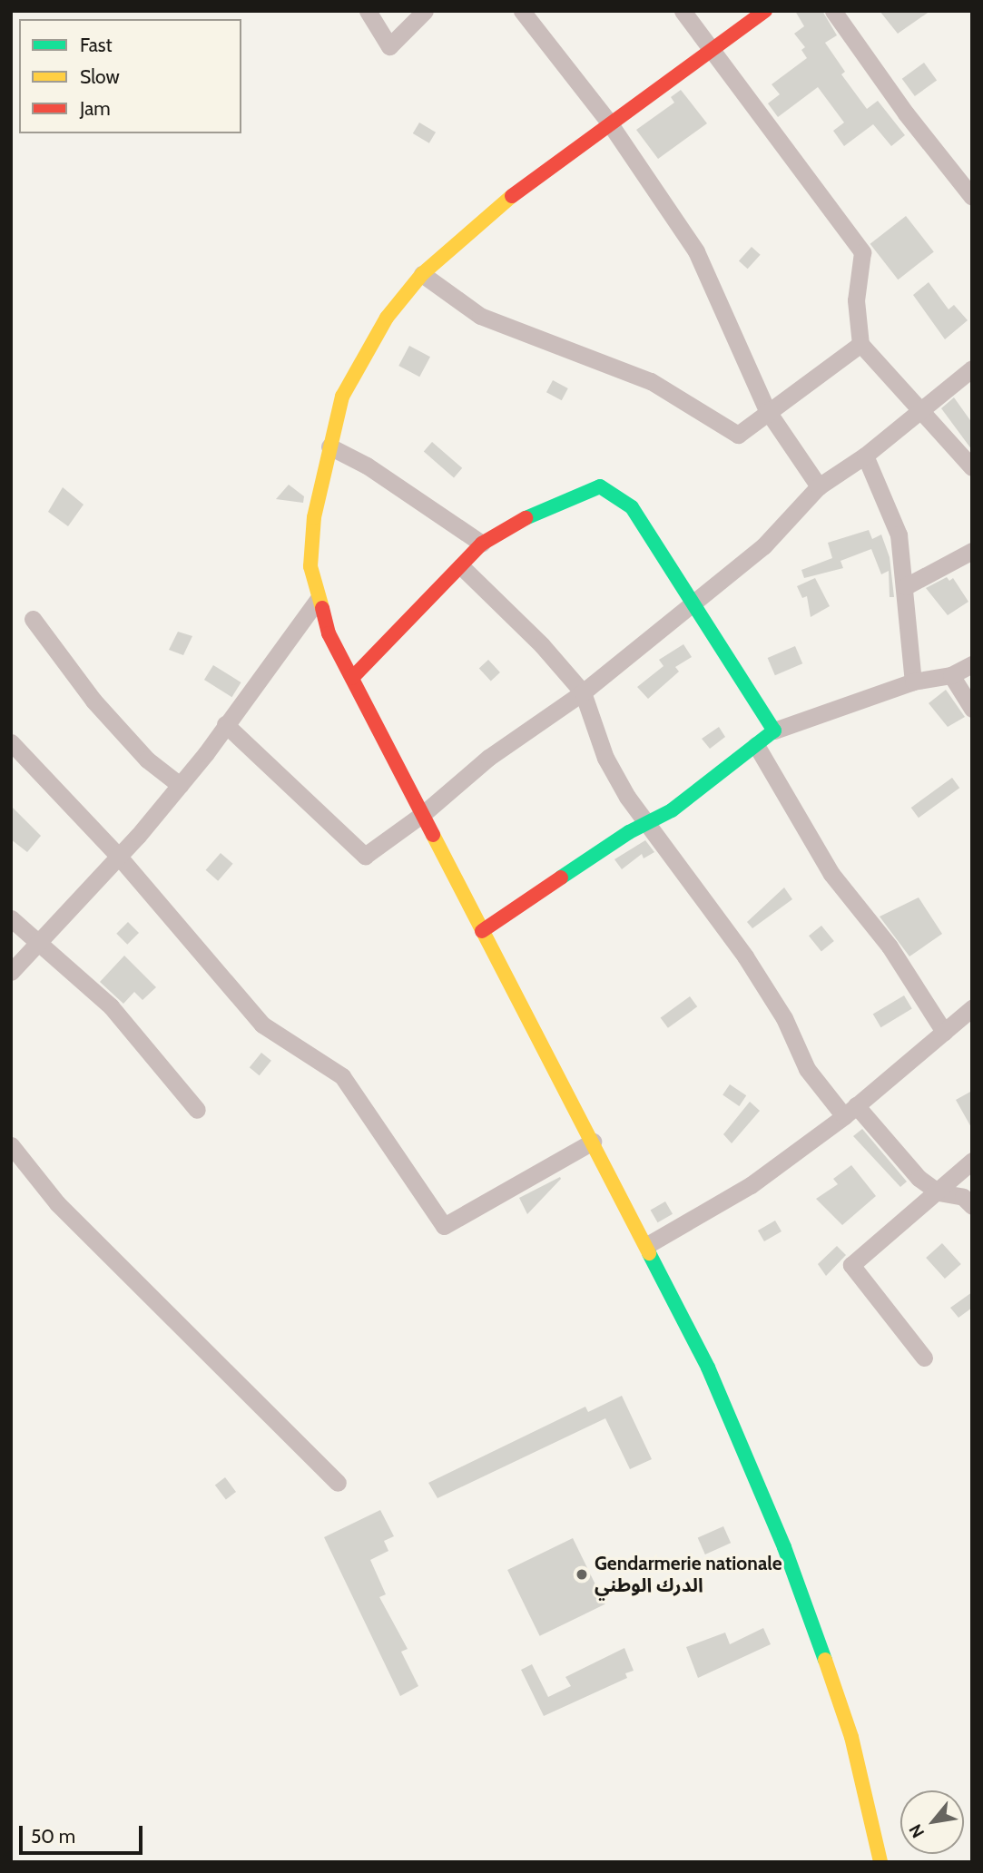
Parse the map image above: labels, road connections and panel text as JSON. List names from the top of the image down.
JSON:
{
  "places": ["Gendarmerie nationale الدرك الوطني"],
  "legend": ["Fast", "Slow", "Jam"],
  "scale_bar": "50 m",
  "north": "bottom left"
}
